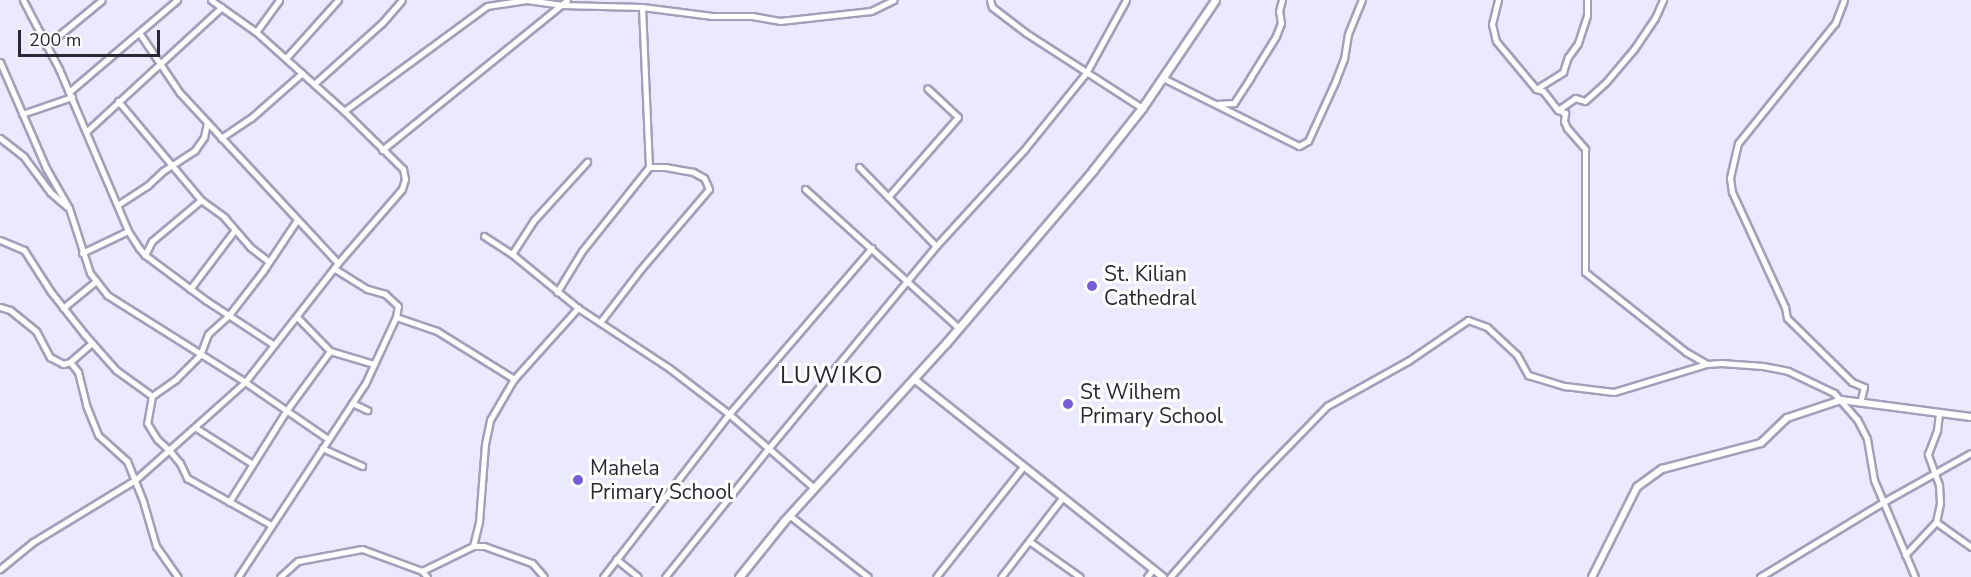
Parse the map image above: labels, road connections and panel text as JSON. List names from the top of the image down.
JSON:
{
  "districts": ["LUWIKO"],
  "places": ["St. Kilian Cathedral", "St Wilhem Primary School", "Mahela Primary School"],
  "scale_bar": "200 m"
}
